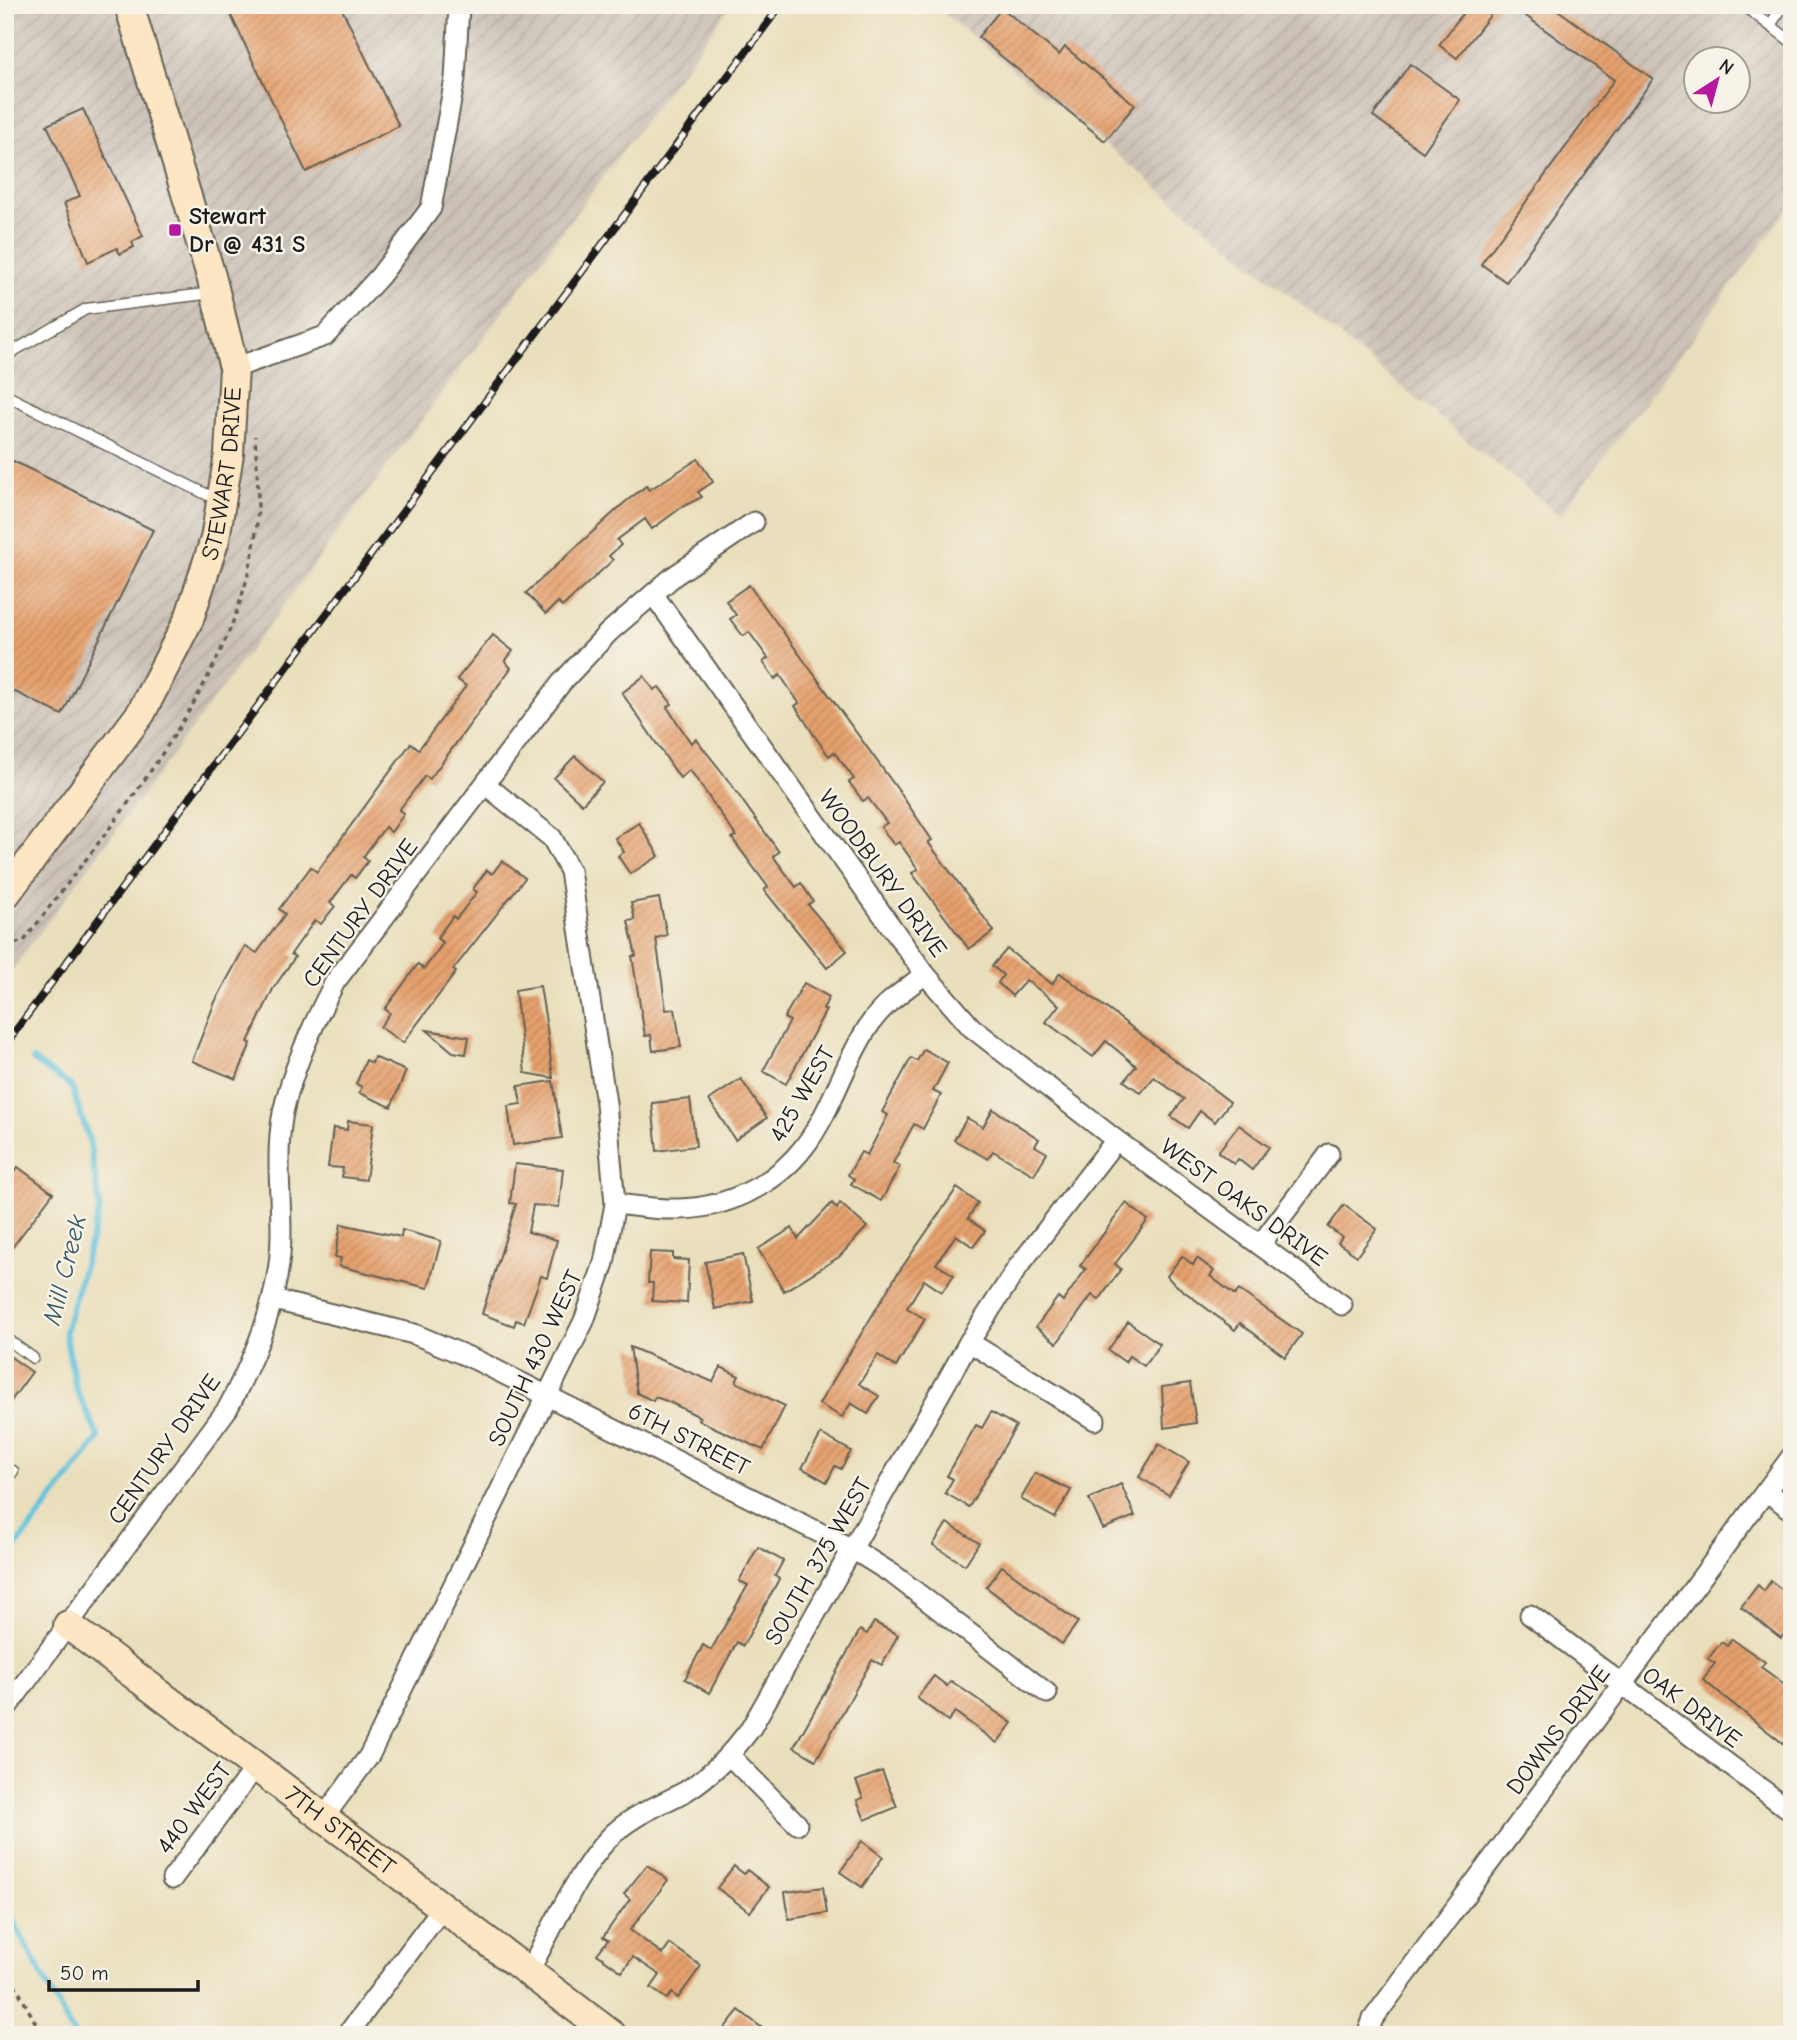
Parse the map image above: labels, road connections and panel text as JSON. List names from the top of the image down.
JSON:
{
  "streets": {
    "street": [
      "STEWART DRIVE",
      "WOODBURY DRIVE",
      "CENTURY DRIVE",
      "425 WEST",
      "WEST OAKS DRIVE",
      "SOUTH 430 WEST",
      "6TH STREET",
      "SOUTH 375 WEST",
      "OAK DRIVE",
      "DOWNS DRIVE",
      "440 WEST",
      "7TH STREET"
    ]
  },
  "crossings": [
    ["WOODBURY DRIVE", "CENTURY DRIVE"],
    ["WOODBURY DRIVE", "425 WEST"],
    ["WOODBURY DRIVE", "WEST OAKS DRIVE"],
    ["WOODBURY DRIVE", "SOUTH 375 WEST"],
    ["CENTURY DRIVE", "SOUTH 430 WEST"],
    ["CENTURY DRIVE", "6TH STREET"],
    ["CENTURY DRIVE", "7TH STREET"],
    ["425 WEST", "SOUTH 430 WEST"],
    ["WEST OAKS DRIVE", "SOUTH 375 WEST"],
    ["SOUTH 430 WEST", "6TH STREET"],
    ["SOUTH 430 WEST", "7TH STREET"],
    ["6TH STREET", "SOUTH 375 WEST"],
    ["SOUTH 375 WEST", "7TH STREET"],
    ["OAK DRIVE", "DOWNS DRIVE"],
    ["440 WEST", "7TH STREET"]
  ],
  "water": ["Mill Creek"],
  "places": {
    "transit": ["Stewart Dr @ 431 S"]
  },
  "scale_bar": "50 m",
  "north": "top right"
}
